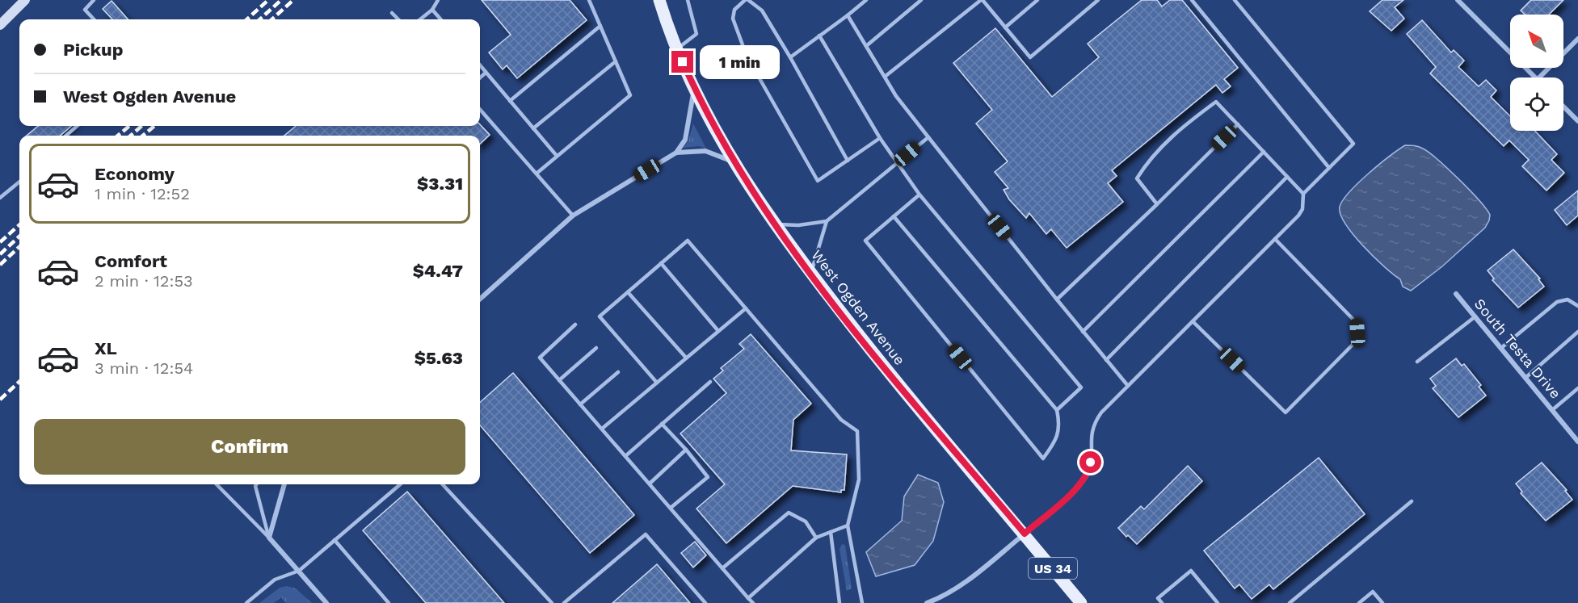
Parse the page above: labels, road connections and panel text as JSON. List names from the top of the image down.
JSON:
{
  "streets": {
    "main road": ["West Ogden Avenue", "US 34"],
    "street": ["South Testa Drive"]
  },
  "north": "top left",
  "page": {
    "banner": ["Pickup", "West Ogden Avenue"],
    "bubble": "1 min",
    "list": [
      {
        "name": "Economy",
        "note": "1 min · 12:52",
        "value": "$3.31"
      },
      {
        "name": "Comfort",
        "note": "2 min · 12:53",
        "value": "$4.47"
      },
      {
        "name": "XL",
        "note": "3 min · 12:54",
        "value": "$5.63"
      }
    ],
    "buttons": "Confirm"
  }
}
